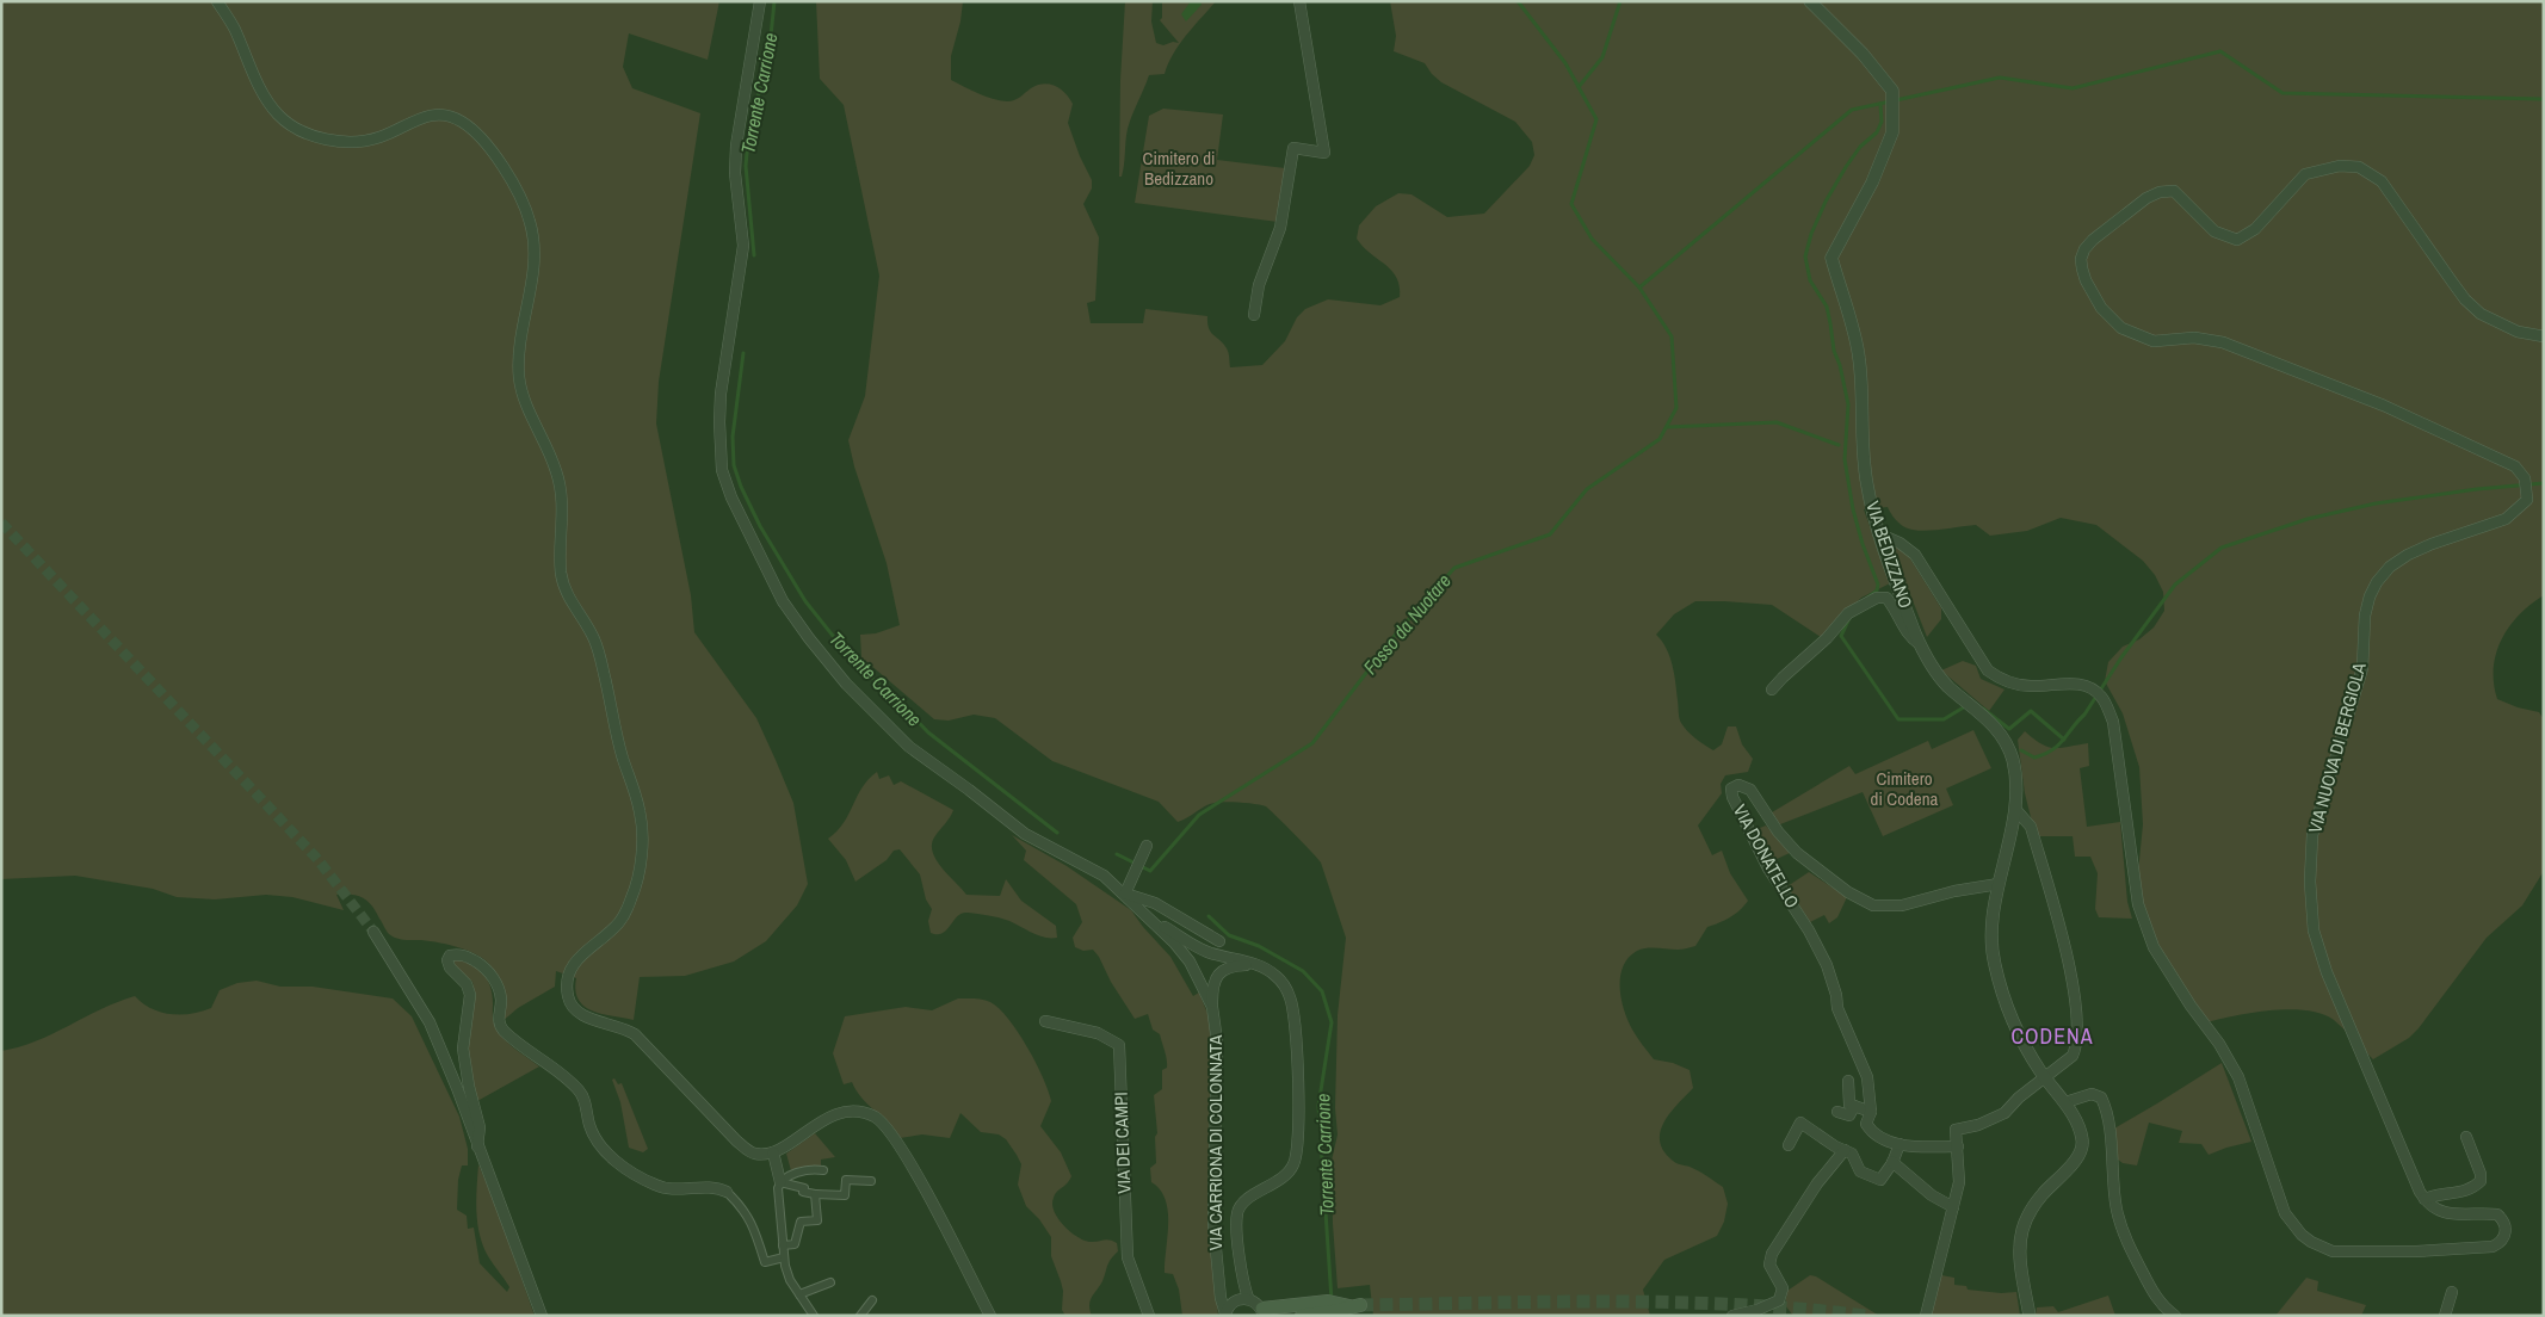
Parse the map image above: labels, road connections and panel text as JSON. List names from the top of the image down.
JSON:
{
  "streets": {
    "street": [
      "VIA BEDIZZANO",
      "VIA NUOVA DI BERGIOLA",
      "VIA DONATELLO",
      "VIA DEI CAMPI",
      "VIA CARRIONA DI COLONNATA"
    ]
  },
  "crossings": [
    ["VIA BEDIZZANO", "VIA DONATELLO"]
  ],
  "districts": ["CODENA"],
  "water": ["Torrente Carrione", "Fosso da Nuotare"],
  "parks": ["Cimitero di Bedizzano", "Cimitero di Codena"]
}
